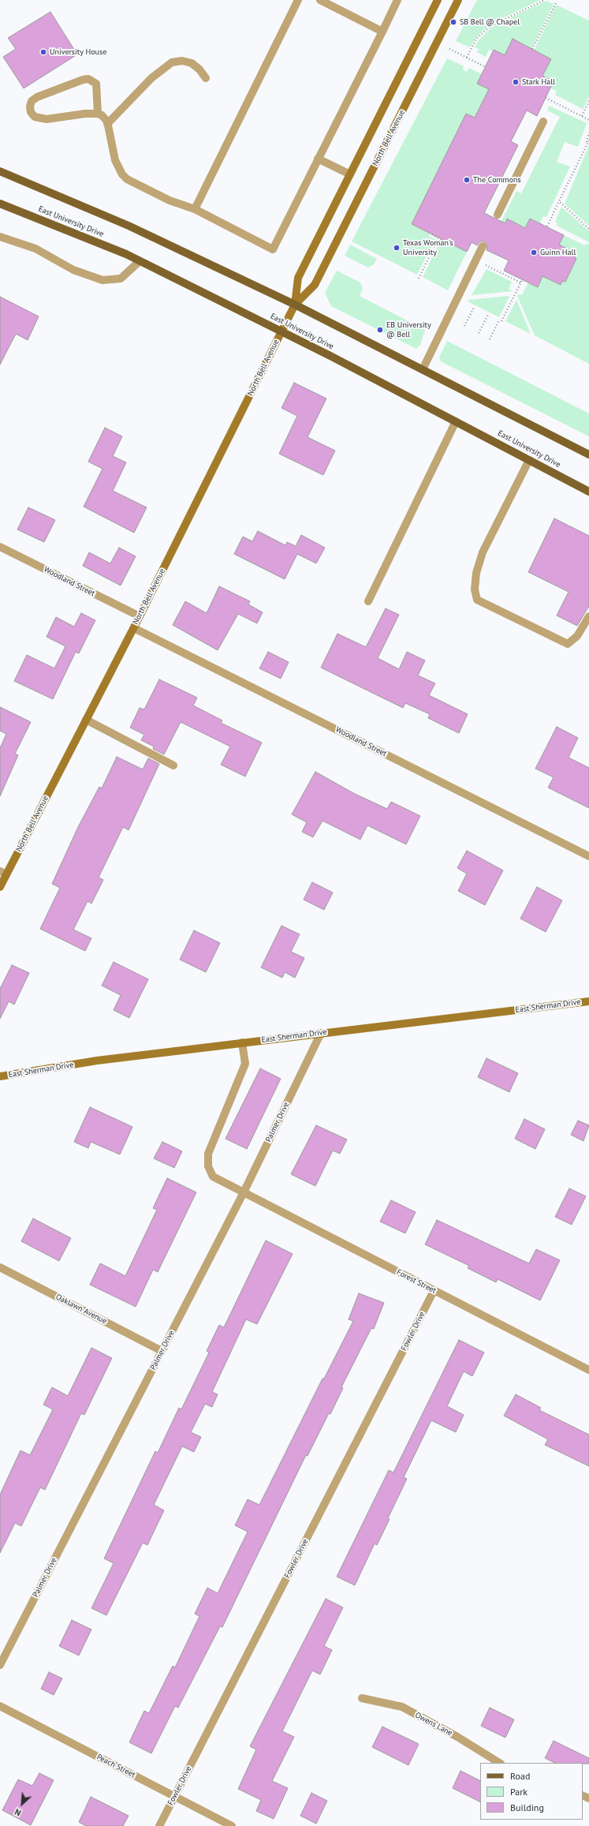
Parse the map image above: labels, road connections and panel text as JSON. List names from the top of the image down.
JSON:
{
  "streets": {
    "main road": ["North Bell Avenue", "East University Drive", "East Sherman Drive"],
    "street": [
      "Woodland Street",
      "Palmer Drive",
      "Forest Street",
      "Oaklawn Avenue",
      "Fowler Drive",
      "Owens Lane",
      "Peach Street"
    ]
  },
  "crossings": [
    ["North Bell Avenue", "East University Drive"],
    ["North Bell Avenue", "Woodland Street"],
    ["East Sherman Drive", "Palmer Drive"],
    ["East Sherman Drive", "Forest Street"],
    ["Palmer Drive", "Forest Street"],
    ["Palmer Drive", "Oaklawn Avenue"],
    ["Forest Street", "Fowler Drive"],
    ["Fowler Drive", "Peach Street"]
  ],
  "places": [
    "SB Bell @ Chapel",
    "University House",
    "Stark Hall",
    "The Commons",
    "Texas Woman's University",
    "Guinn Hall",
    "EB University @ Bell"
  ],
  "legend": ["Road", "Park", "Building"],
  "north": "bottom left"
}
